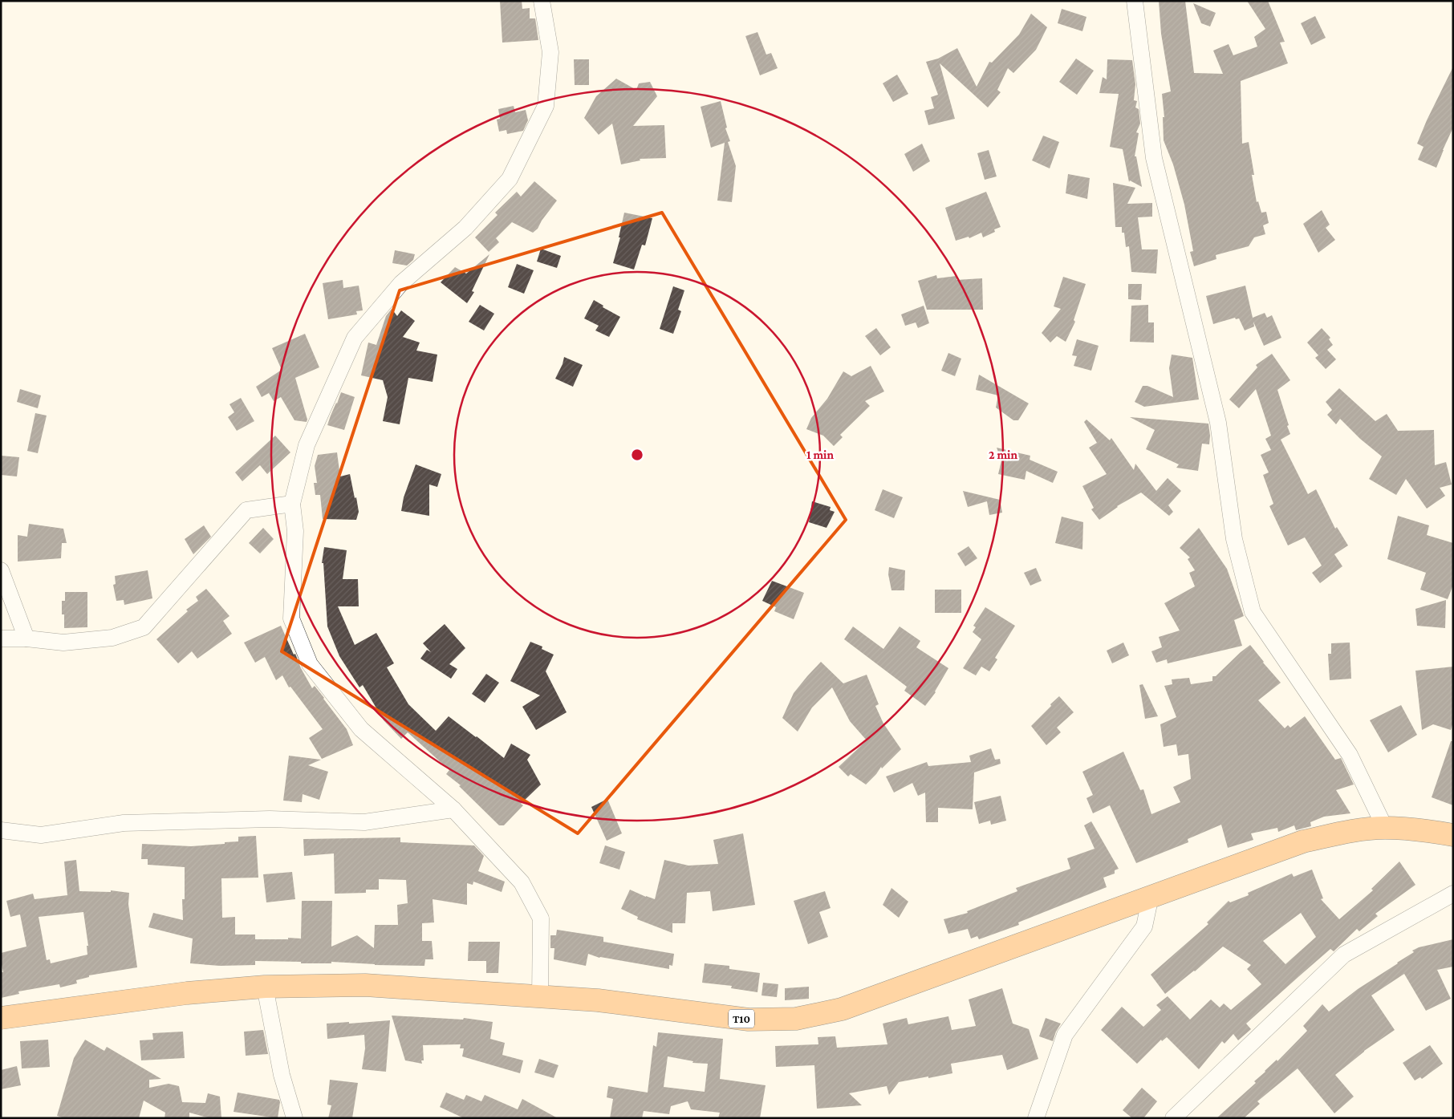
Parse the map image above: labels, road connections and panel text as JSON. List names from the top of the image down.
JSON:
{
  "streets": {
    "highway": ["T10"]
  },
  "rings": ["1 min", "2 min"]
}
